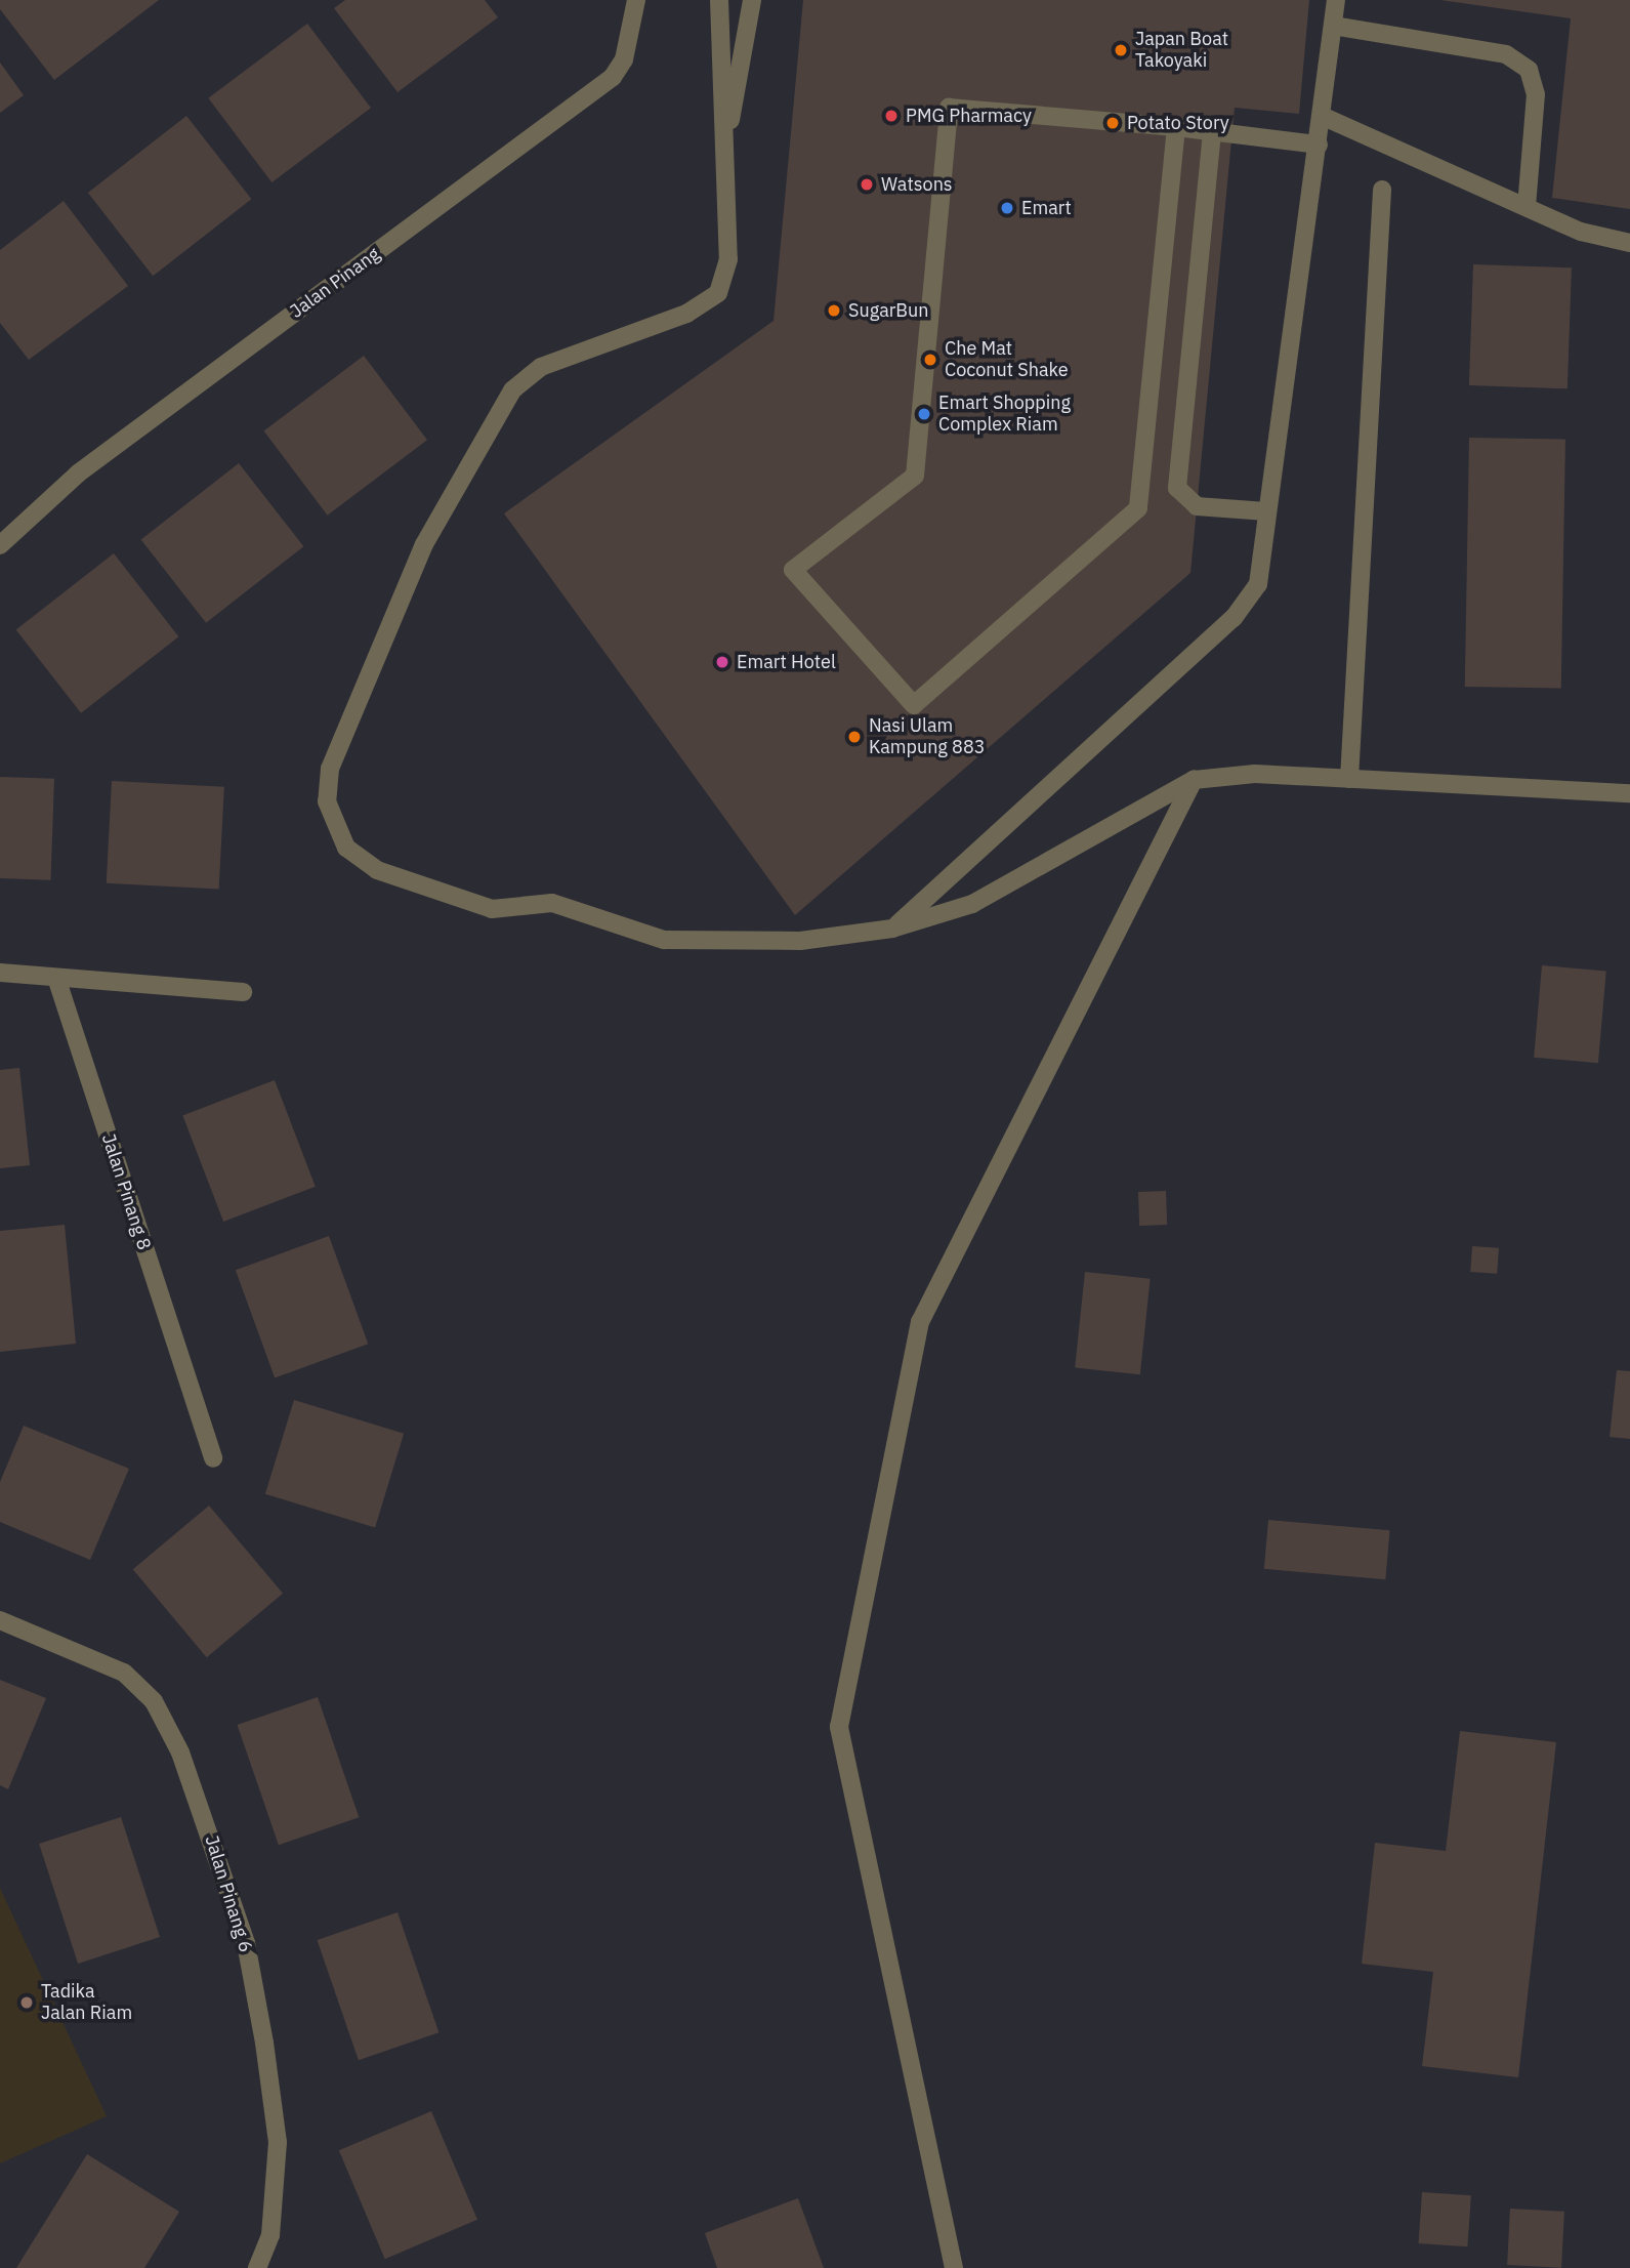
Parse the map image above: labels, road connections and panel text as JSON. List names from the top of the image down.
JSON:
{
  "streets": {
    "street": ["Jalan Pinang", "Jalan Pinang 8", "Jalan Pinang 6"]
  },
  "places": [
    "Japan Boat Takoyaki",
    "PMG Pharmacy",
    "Potato Story",
    "Watsons",
    "Emart",
    "SugarBun",
    "Che Mat Coconut Shake",
    "Emart Shopping Complex Riam",
    "Emart Hotel",
    "Nasi Ulam Kampung 883",
    "Tadika Jalan Riam"
  ]
}
